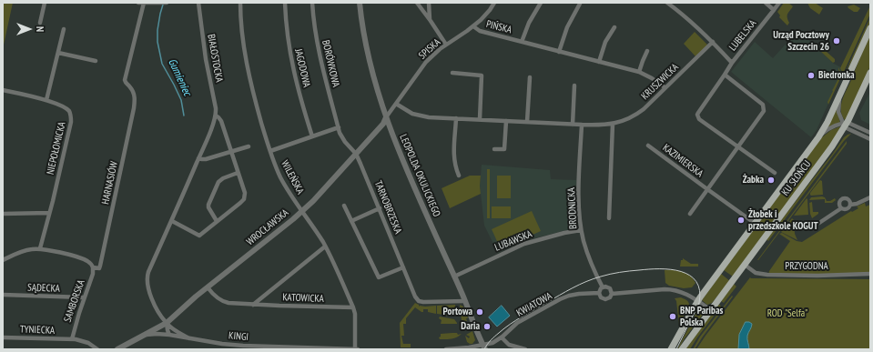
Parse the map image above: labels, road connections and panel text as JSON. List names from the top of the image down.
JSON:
{
  "streets": {
    "main road": ["KU SŁOŃCU"],
    "street": [
      "PIŃSKA",
      "LUBELSKA",
      "SPISKA",
      "BIAŁOSTOCKA",
      "BORÓWKOWA",
      "JAGODOWA",
      "KRUSZWICKA",
      "NIEPOŁOMICKA",
      "KAZIMIERSKA",
      "LEOPOLDA OKULICKIEGO",
      "WILEŃSKA",
      "HARNASIÓW",
      "TARNOBRZESKA",
      "BRODNICKA",
      "WROCŁAWSKA",
      "LUBAWSKA",
      "PRZYGODNA",
      "SĄDECKA",
      "KATOWICKA",
      "SAMBORSKA",
      "KWIATOWA",
      "TYNIECKA",
      "KINGI"
    ]
  },
  "crossings": [
    ["PIŃSKA", "SPISKA"],
    ["PIŃSKA", "KRUSZWICKA"],
    ["SPISKA", "KRUSZWICKA"],
    ["SPISKA", "LEOPOLDA OKULICKIEGO"],
    ["SPISKA", "WROCŁAWSKA"],
    ["BIAŁOSTOCKA", "WROCŁAWSKA"],
    ["BIAŁOSTOCKA", "KINGI"],
    ["BORÓWKOWA", "TARNOBRZESKA"],
    ["BORÓWKOWA", "WROCŁAWSKA"],
    ["KRUSZWICKA", "BRODNICKA"],
    ["KAZIMIERSKA", "KU SŁOŃCU"],
    ["LEOPOLDA OKULICKIEGO", "TARNOBRZESKA"],
    ["LEOPOLDA OKULICKIEGO", "WROCŁAWSKA"],
    ["LEOPOLDA OKULICKIEGO", "LUBAWSKA"],
    ["LEOPOLDA OKULICKIEGO", "KWIATOWA"],
    ["WILEŃSKA", "WROCŁAWSKA"],
    ["WILEŃSKA", "KATOWICKA"],
    ["WILEŃSKA", "KINGI"],
    ["KU SŁOŃCU", "PRZYGODNA"],
    ["HARNASIÓW", "SAMBORSKA"],
    ["TARNOBRZESKA", "WROCŁAWSKA"],
    ["BRODNICKA", "LUBAWSKA"],
    ["BRODNICKA", "KWIATOWA"],
    ["WROCŁAWSKA", "KATOWICKA"],
    ["WROCŁAWSKA", "KINGI"],
    ["SĄDECKA", "SAMBORSKA"],
    ["SAMBORSKA", "TYNIECKA"]
  ],
  "water": ["Gumieniec"],
  "parks": ["ROD \"Selfa\""],
  "places": [
    "Urząd Pocztowy Szczecin 26",
    "Biedronka",
    "Żabka",
    "Żłobek i przedszkole KOGUT",
    "Portowa",
    "BNP Paribas Polska",
    "Daria"
  ],
  "north": "right"
}
